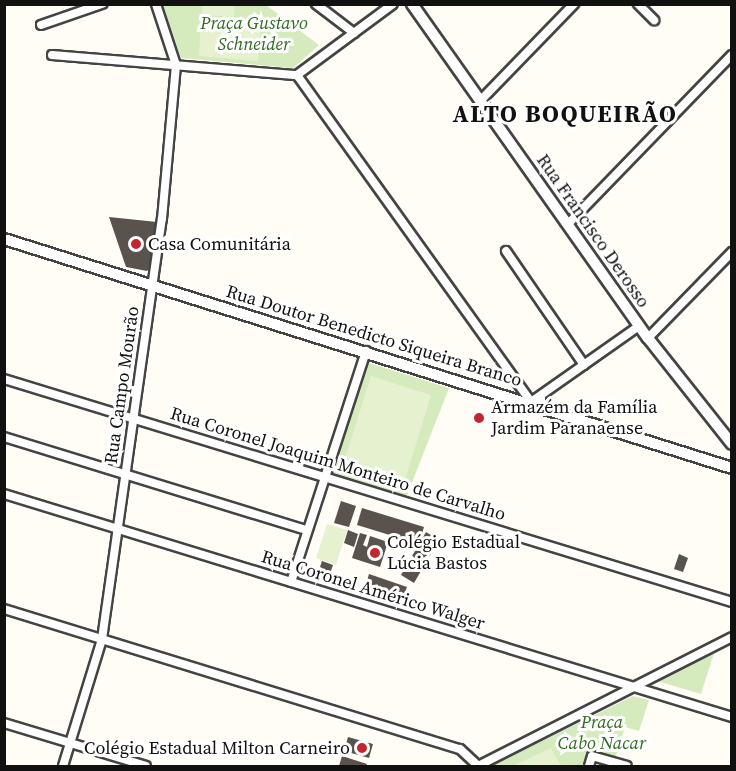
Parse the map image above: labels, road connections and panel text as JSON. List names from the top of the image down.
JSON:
{
  "streets": {
    "street": [
      "Rua Francisco Derosso",
      "Rua Doutor Benedicto Siqueira Branco",
      "Rua Campo Mourão",
      "Rua Coronel Joaquim Monteiro de Carvalho",
      "Rua Coronel Américo Walger"
    ]
  },
  "crossings": [
    ["Rua Doutor Benedicto Siqueira Branco", "Rua Campo Mourão"],
    ["Rua Campo Mourão", "Rua Coronel Joaquim Monteiro de Carvalho"],
    ["Rua Campo Mourão", "Rua Coronel Américo Walger"]
  ],
  "districts": ["ALTO BOQUEIRÃO"],
  "parks": ["Praça Gustavo Schneider", "Praça Cabo Nacar"],
  "places": [
    "Casa Comunitária",
    "Armazém da Família Jardim Paranaense",
    "Colégio Estadual Lúcia Bastos",
    "Colégio Estadual Milton Carneiro"
  ]
}
